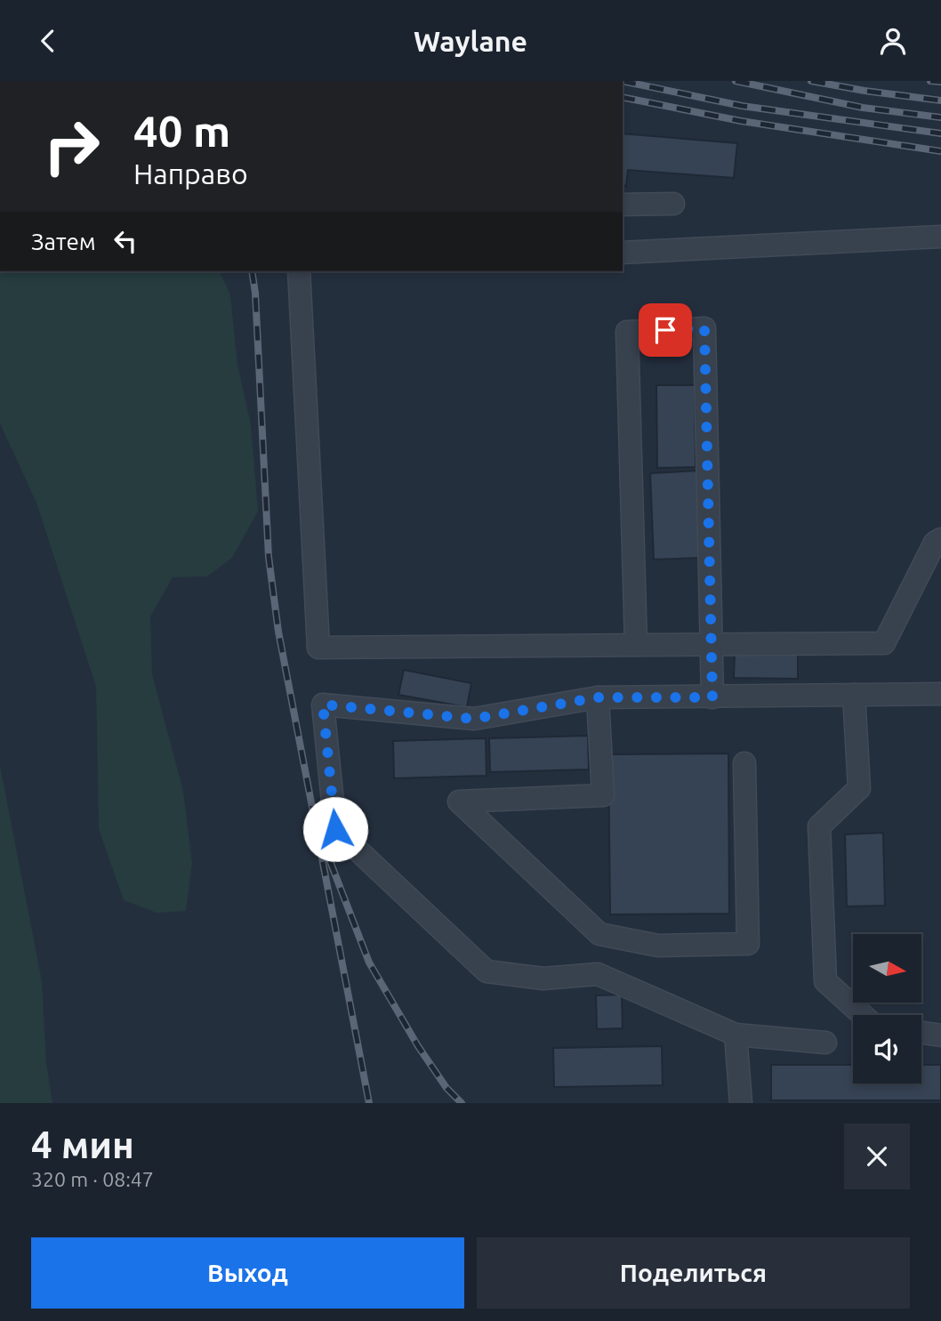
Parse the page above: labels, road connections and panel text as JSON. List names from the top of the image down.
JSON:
{
  "north": "right",
  "page": {
    "header": "Waylane",
    "turn": ["40 m", "Направо"],
    "then": "Затем",
    "heading": ["4 мин", "320 m · 08:47"],
    "buttons": ["Выход", "Поделиться"]
  }
}
